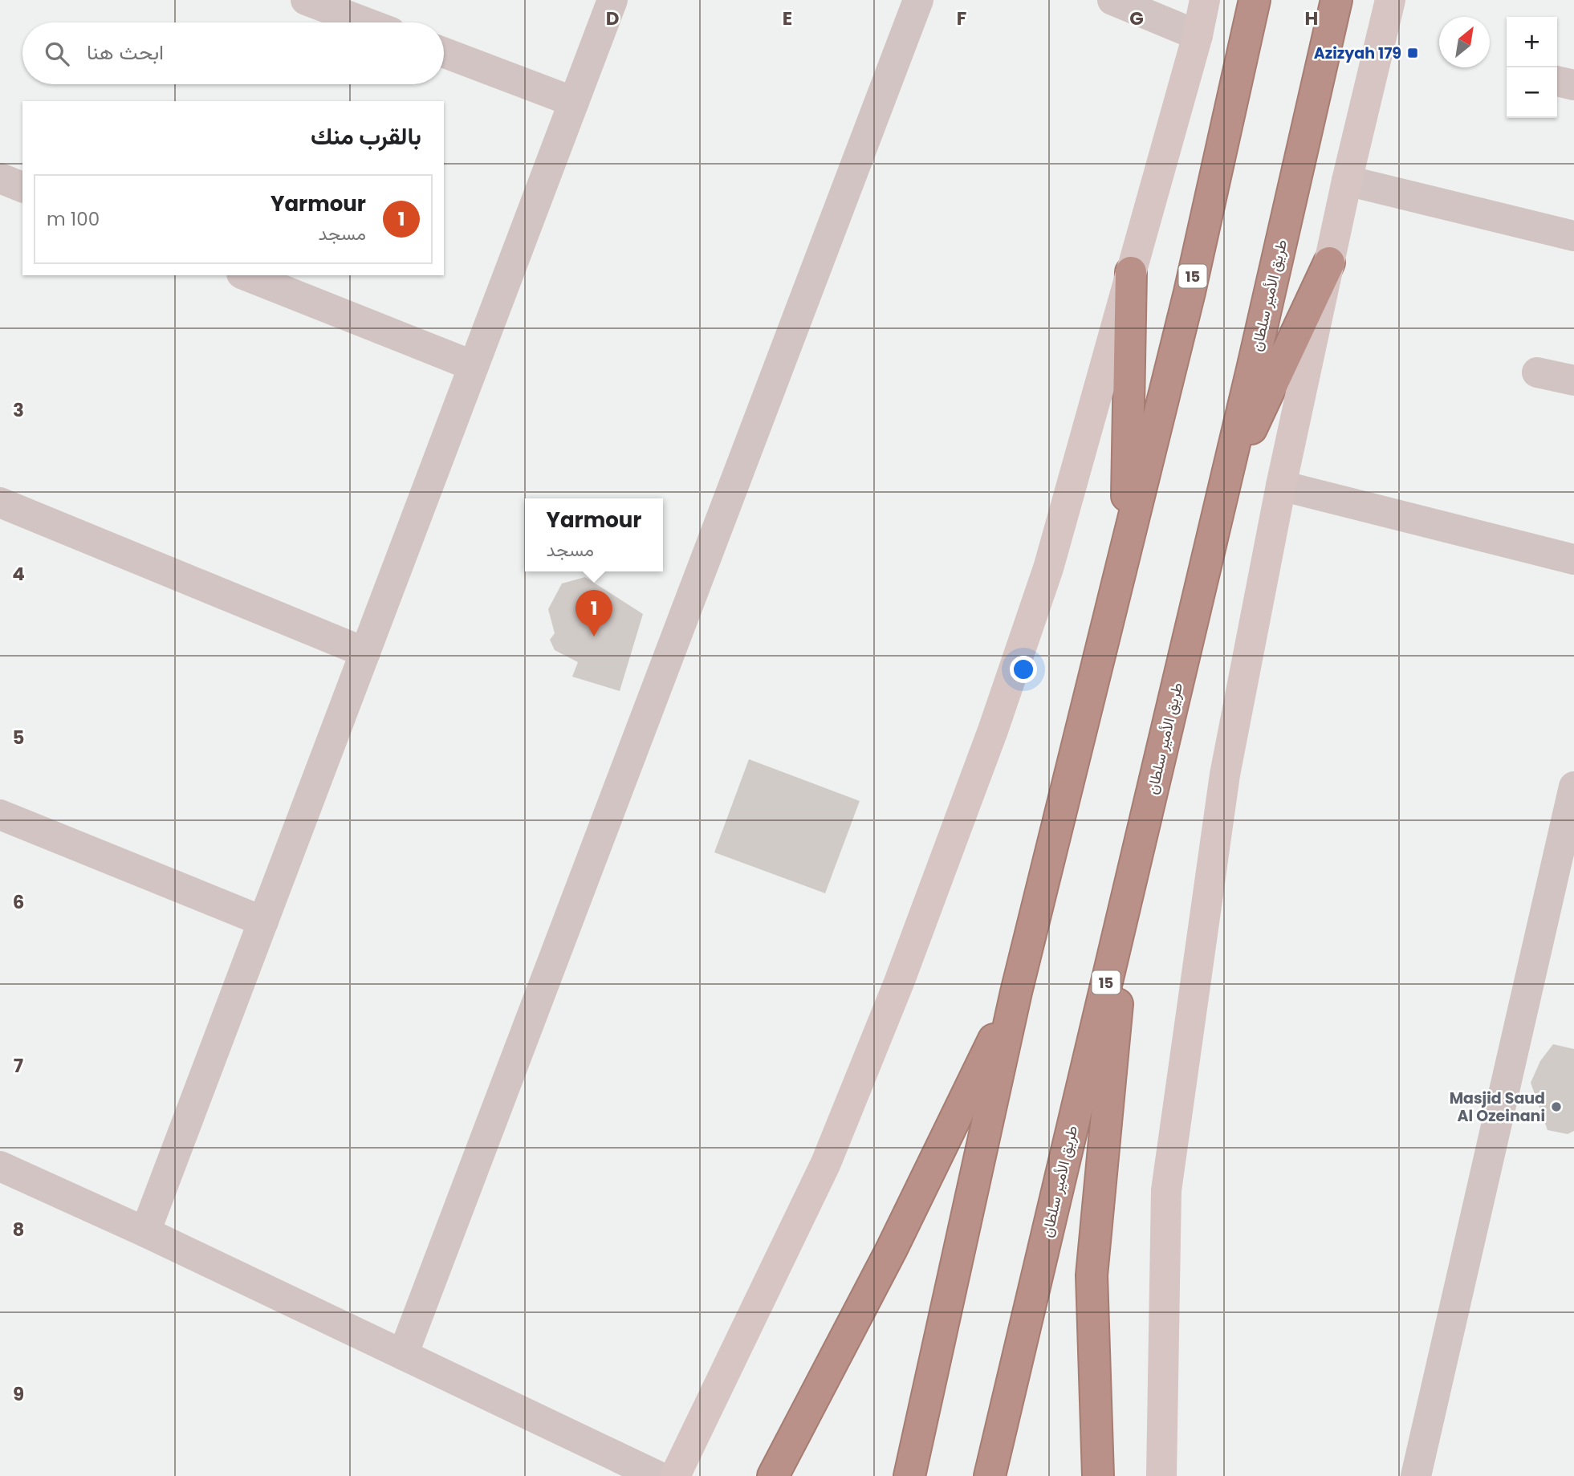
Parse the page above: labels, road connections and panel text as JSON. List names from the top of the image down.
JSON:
{
  "streets": {
    "highway": ["15", "طريق الأمير سلطان"]
  },
  "places": {
    "transit": ["Azizyah 179"],
    "other": ["Masjid Saud Al Ozeinani"]
  },
  "north": "top right",
  "page": {
    "map_buttons": ["+", "−"],
    "search": "ابحث هنا",
    "heading": "بالقرب منك",
    "list": [
      {
        "mark": "1",
        "name": "Yarmour",
        "note": "مسجد",
        "value": "100 m"
      }
    ],
    "popup": ["Yarmour", "مسجد"],
    "pins": "1"
  },
  "grid": {
    "columns": [
      "D",
      "E",
      "F",
      "G",
      "H"
    ],
    "rows": [
      "3",
      "4",
      "5",
      "6",
      "7",
      "8",
      "9"
    ]
  }
}
